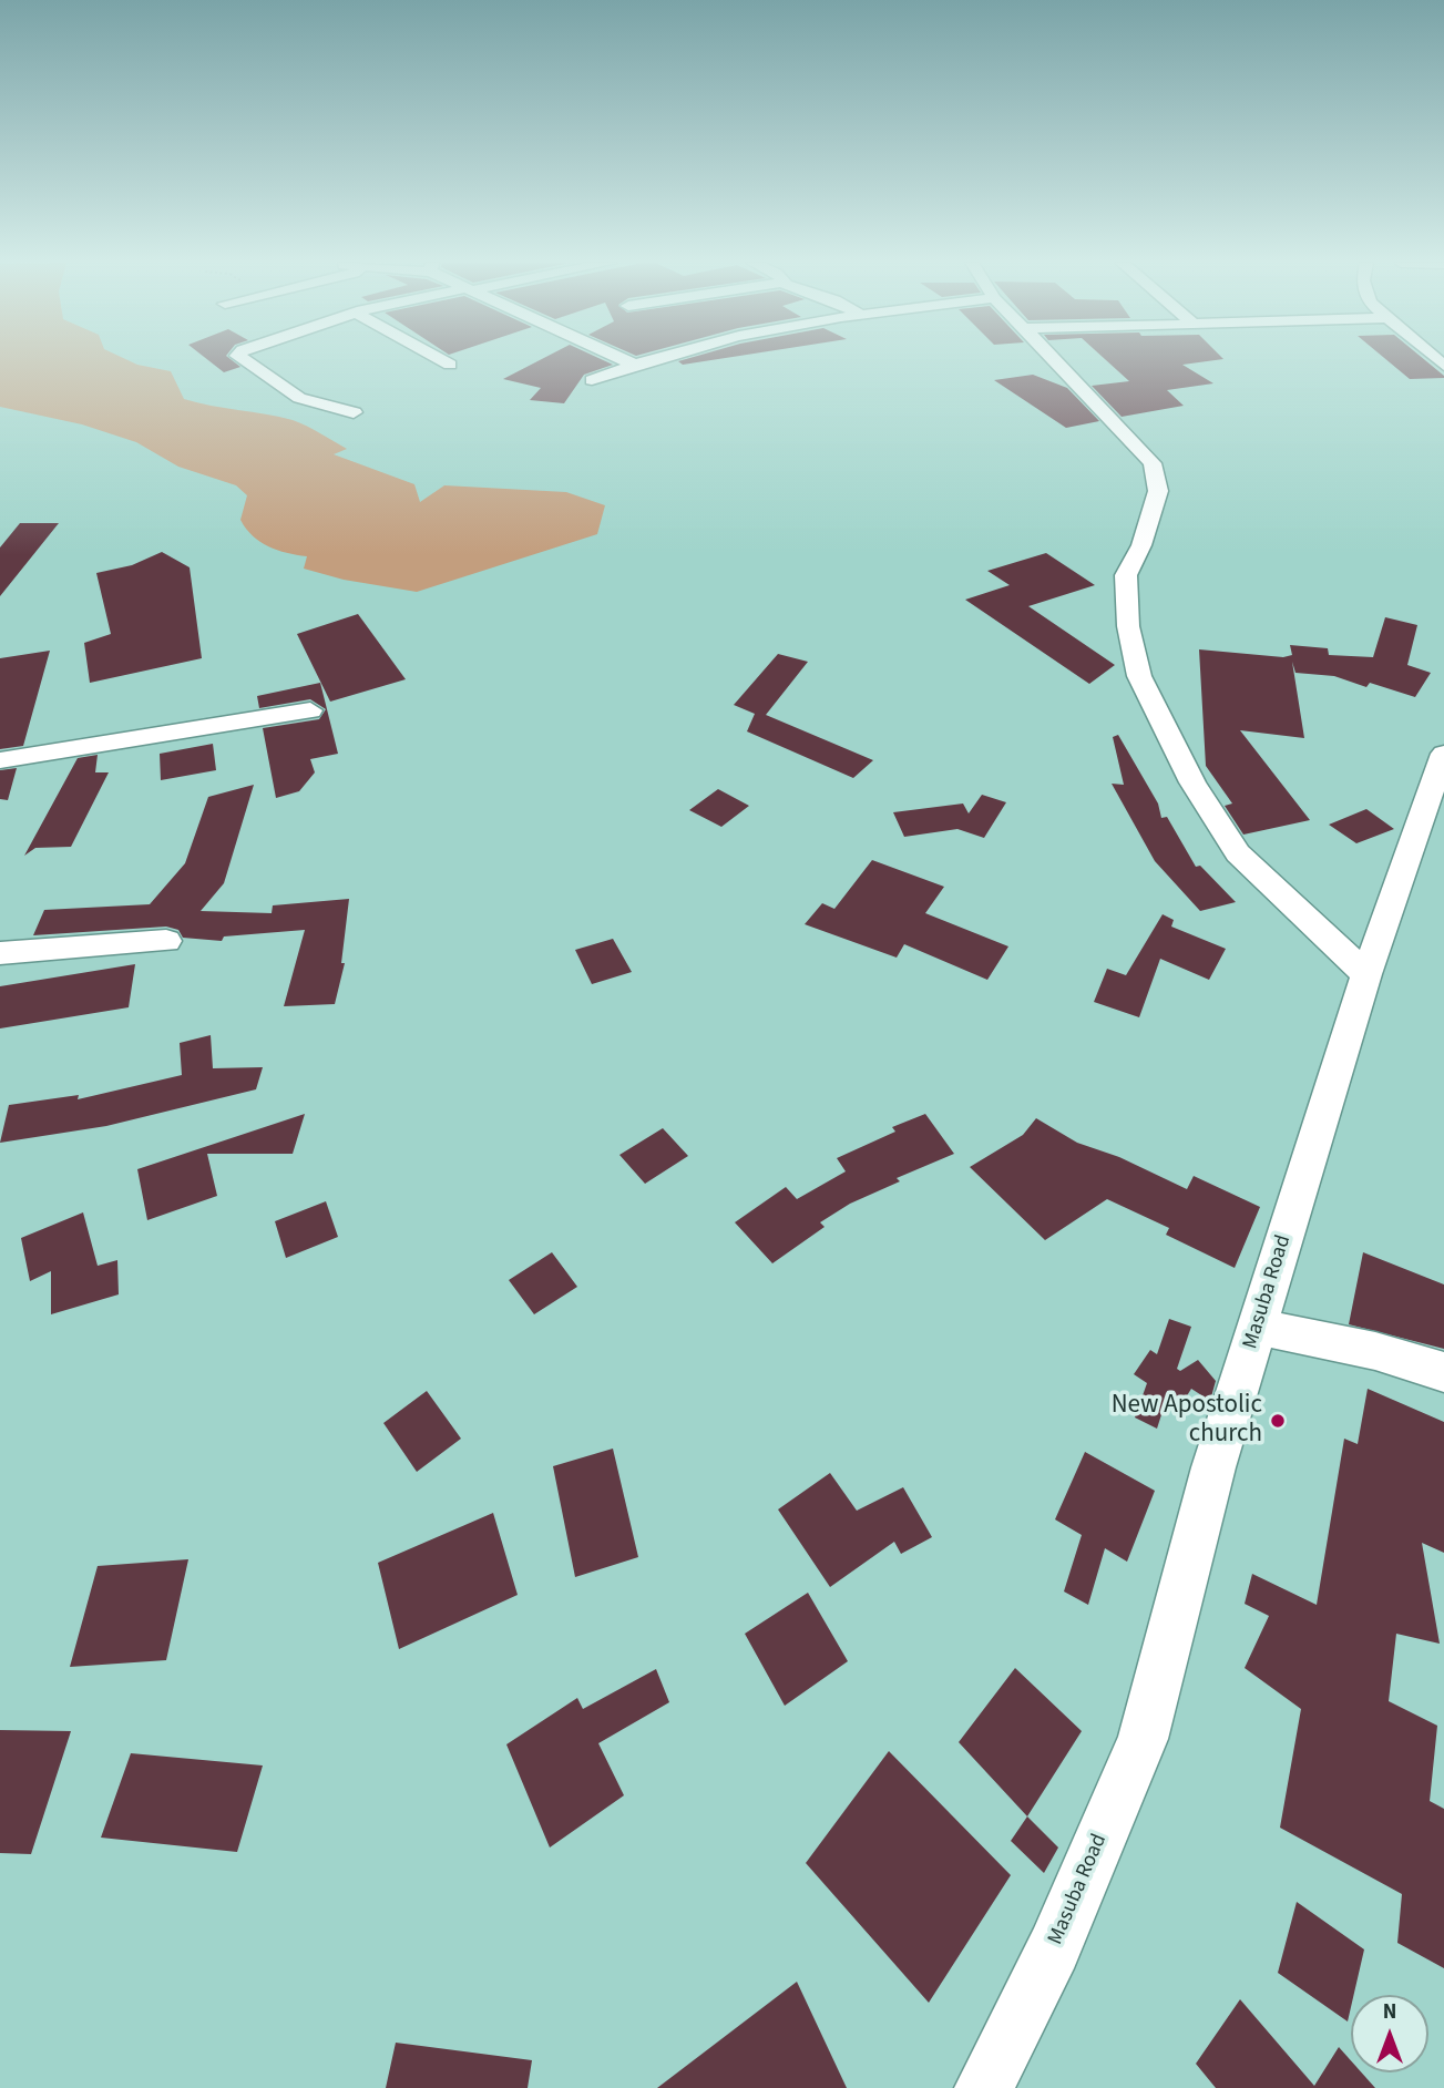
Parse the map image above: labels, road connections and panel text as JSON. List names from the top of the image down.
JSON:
{
  "streets": {
    "street": ["Masuba Road"]
  },
  "places": ["New Apostolic church"],
  "north": "top"
}
